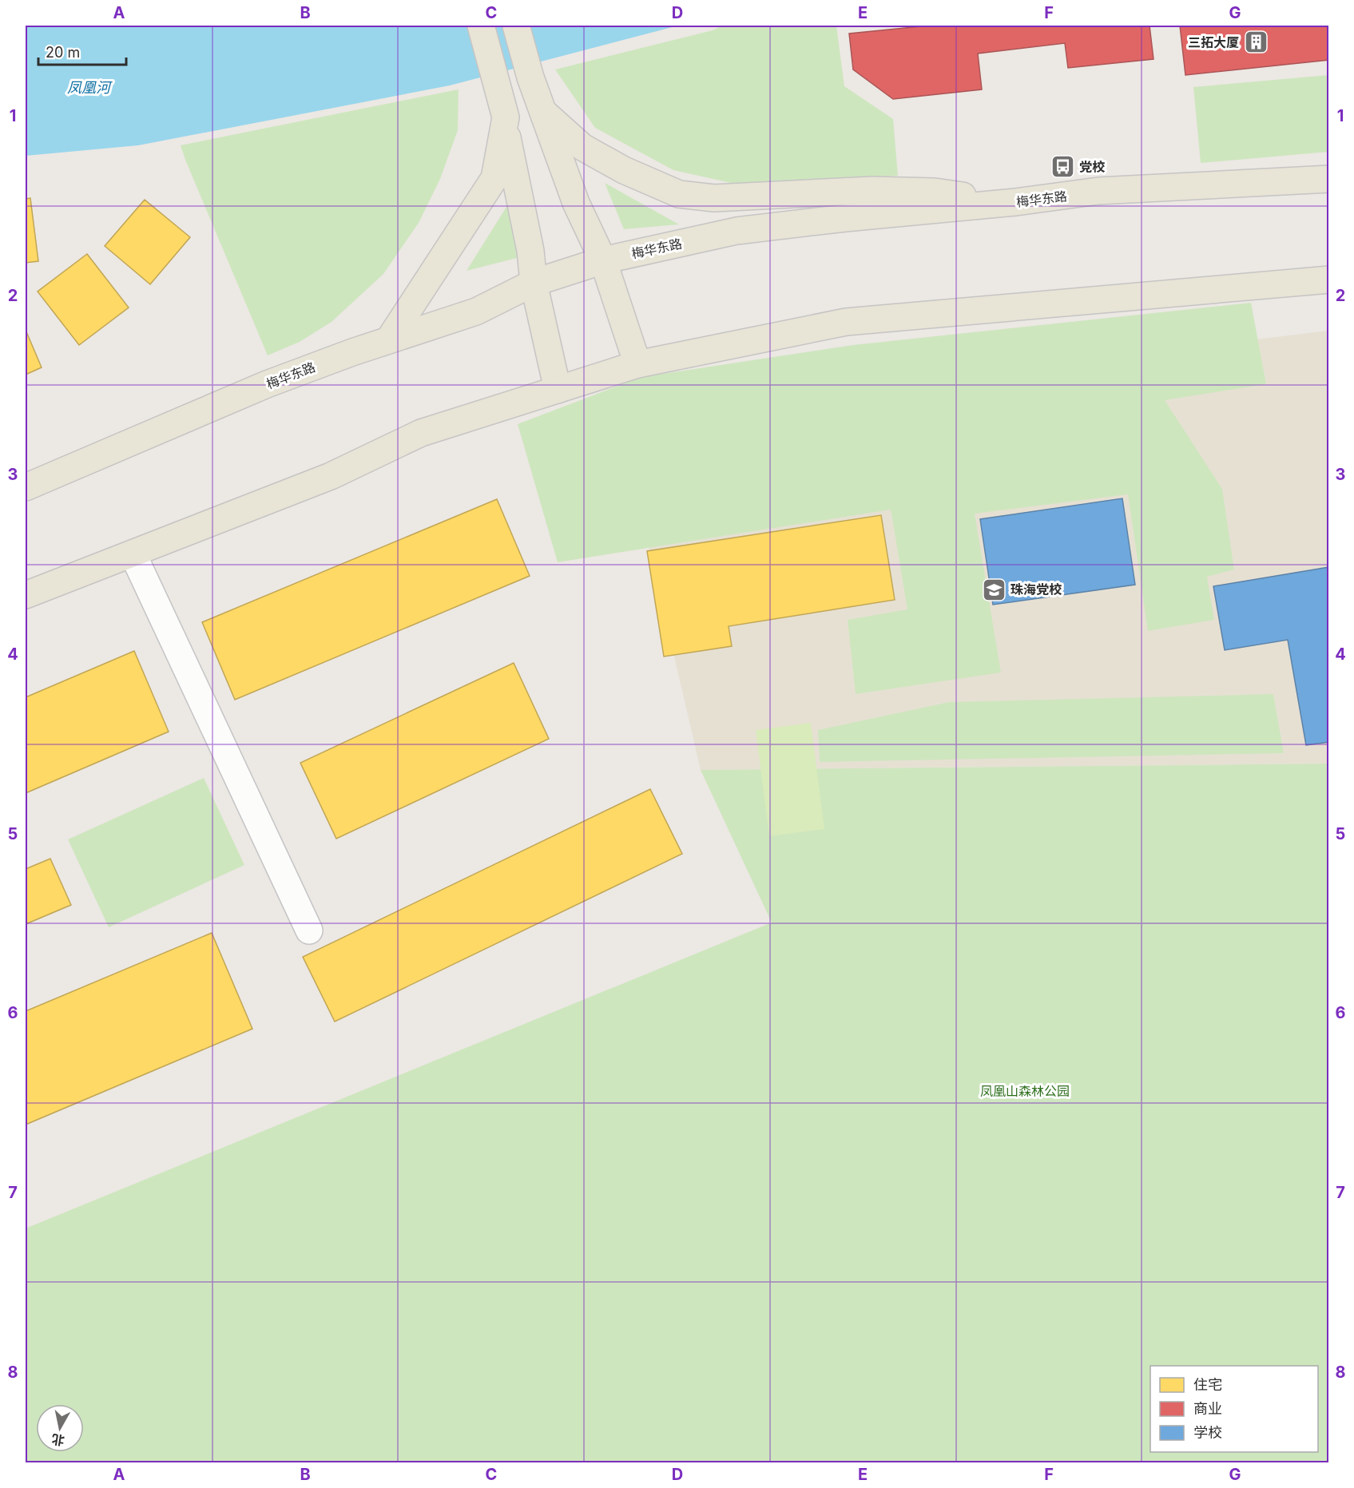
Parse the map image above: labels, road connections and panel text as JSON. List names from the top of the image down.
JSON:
{
  "streets": {
    "main road": ["梅华东路"]
  },
  "water": ["凤凰河"],
  "parks": ["凤凰山森林公园"],
  "places": {
    "building": ["三拓大厦"],
    "bus stop": ["党校"],
    "school or university": ["珠海党校"]
  },
  "legend": ["住宅", "商业", "学校"],
  "scale_bar": "20 m",
  "north": "bottom",
  "grid": {
    "columns": [
      "A",
      "B",
      "C",
      "D",
      "E",
      "F",
      "G"
    ],
    "rows": [
      "1",
      "2",
      "3",
      "4",
      "5",
      "6",
      "7",
      "8"
    ]
  }
}
